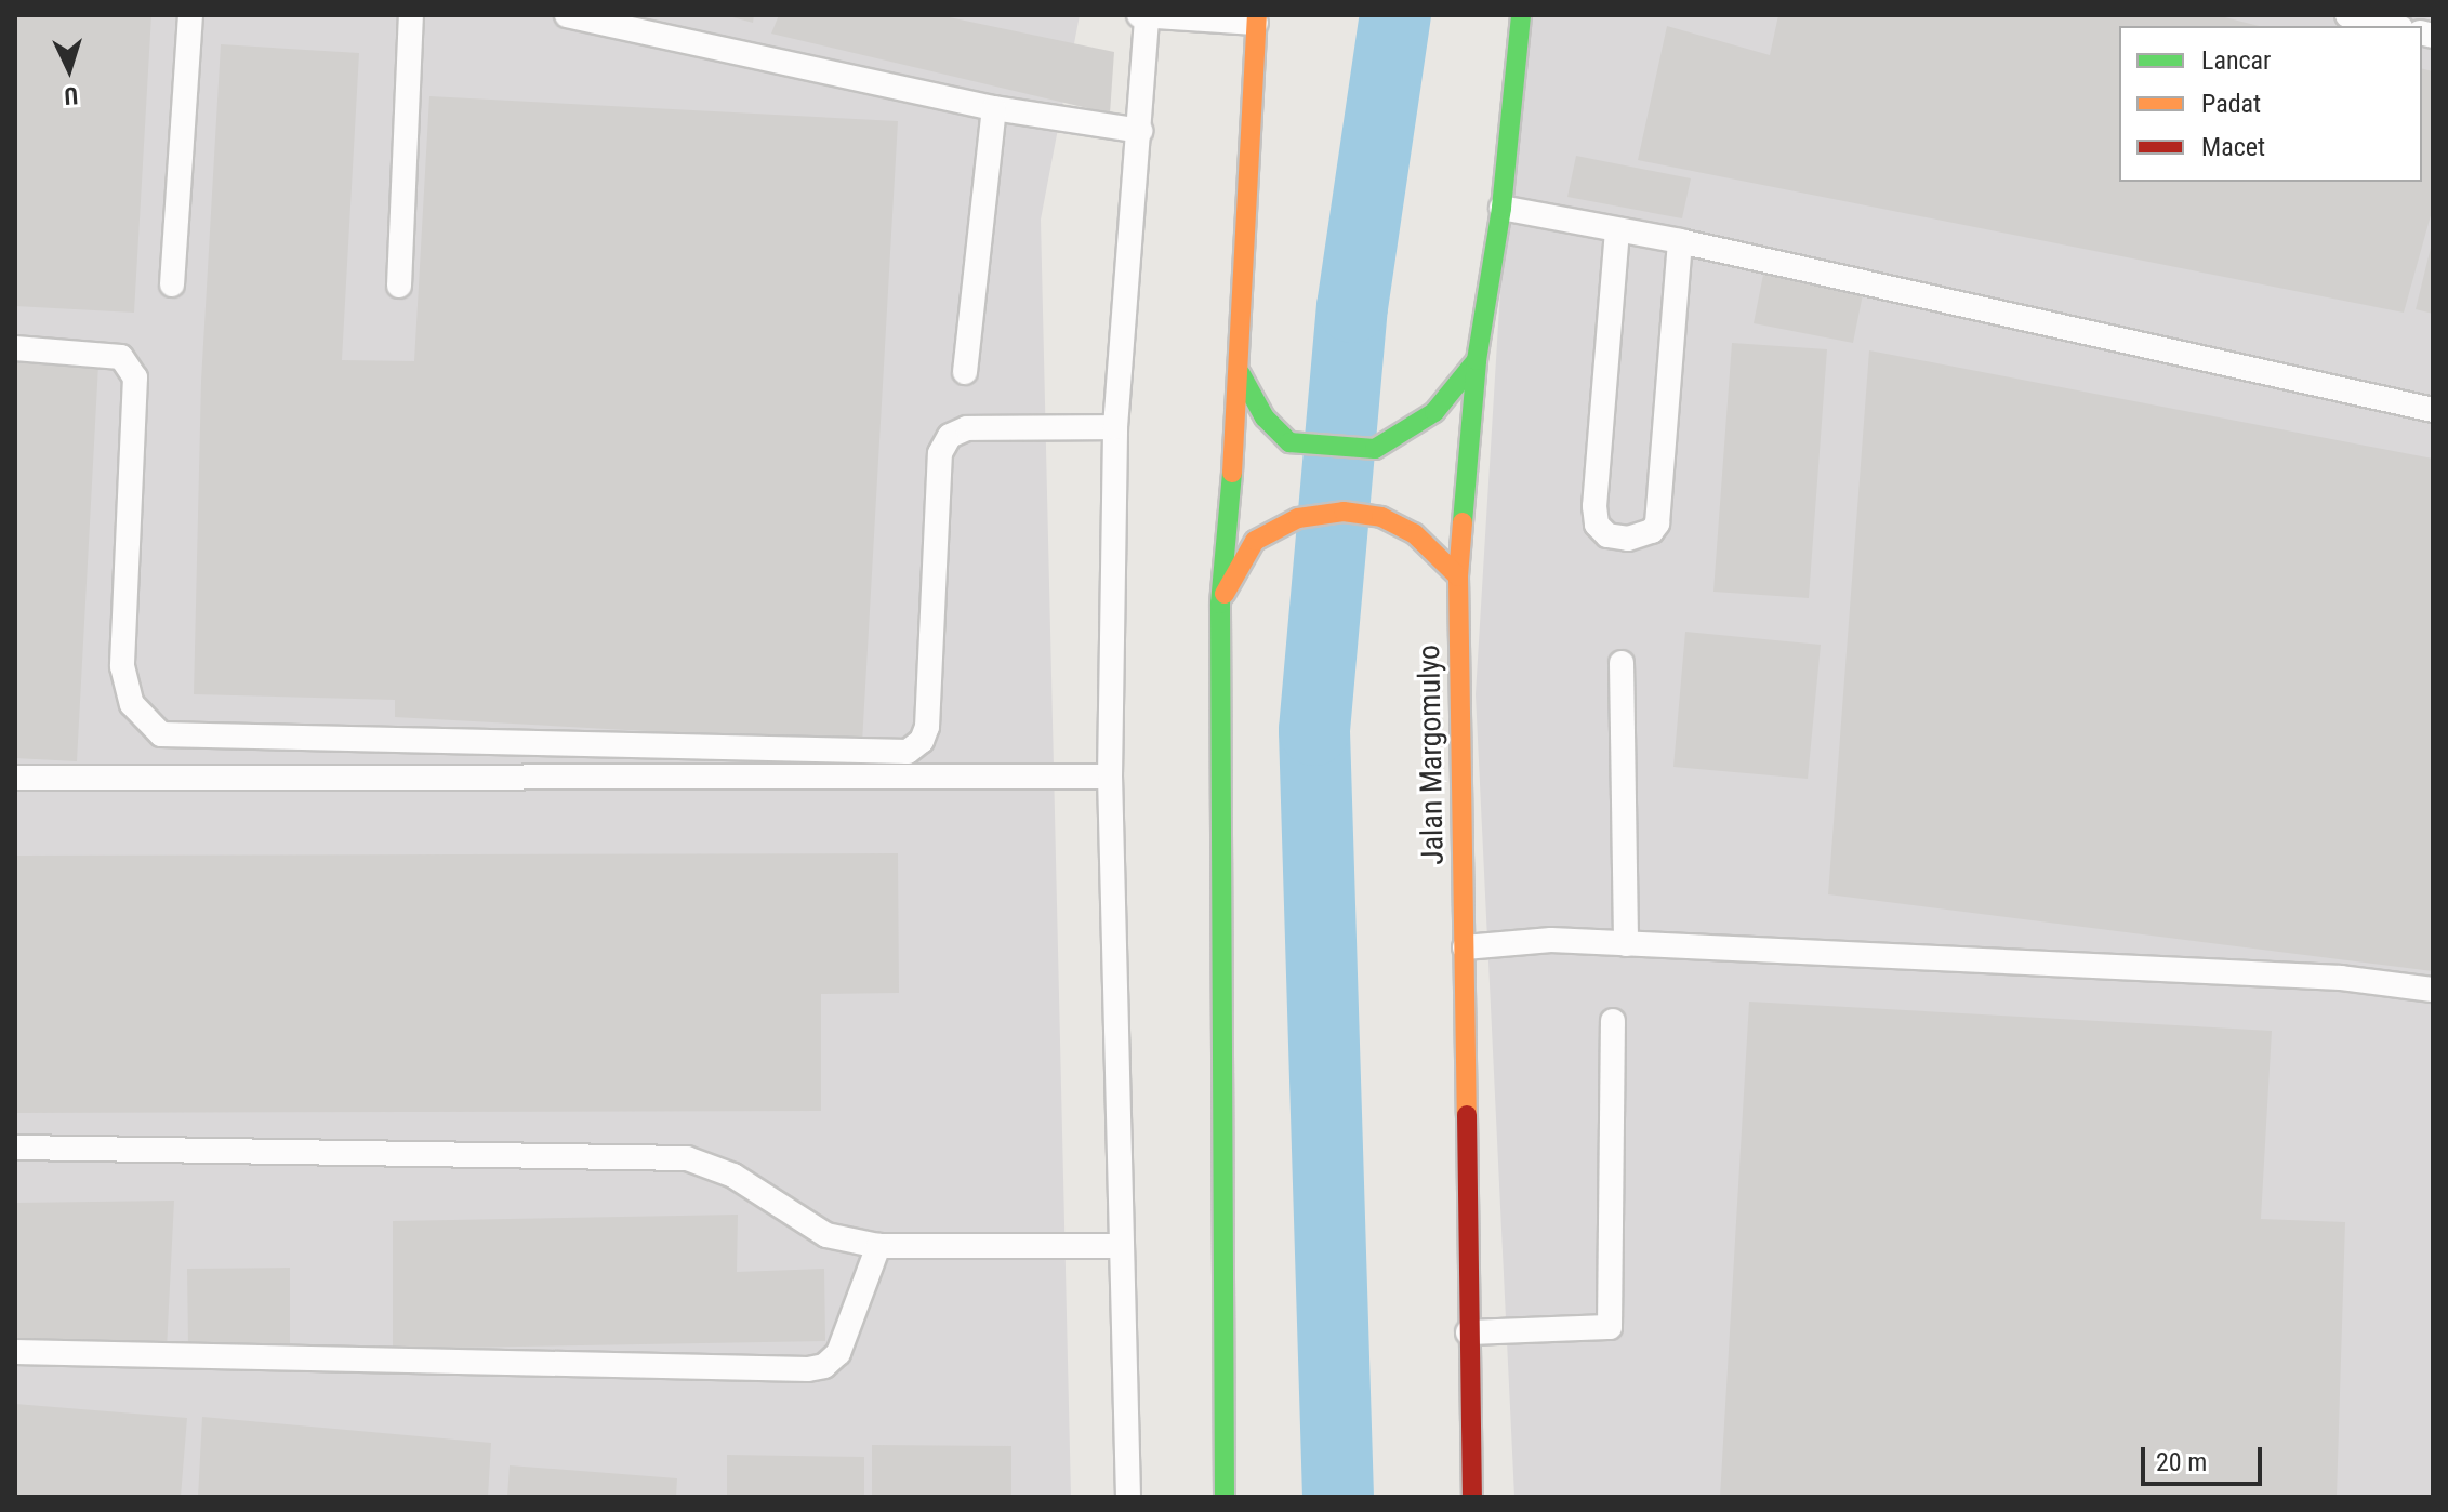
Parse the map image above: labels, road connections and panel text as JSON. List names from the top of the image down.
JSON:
{
  "streets": {
    "main road": ["Jalan Margomulyo"]
  },
  "legend": ["Lancar", "Padat", "Macet"],
  "scale_bar": "20 m",
  "north": "bottom"
}
